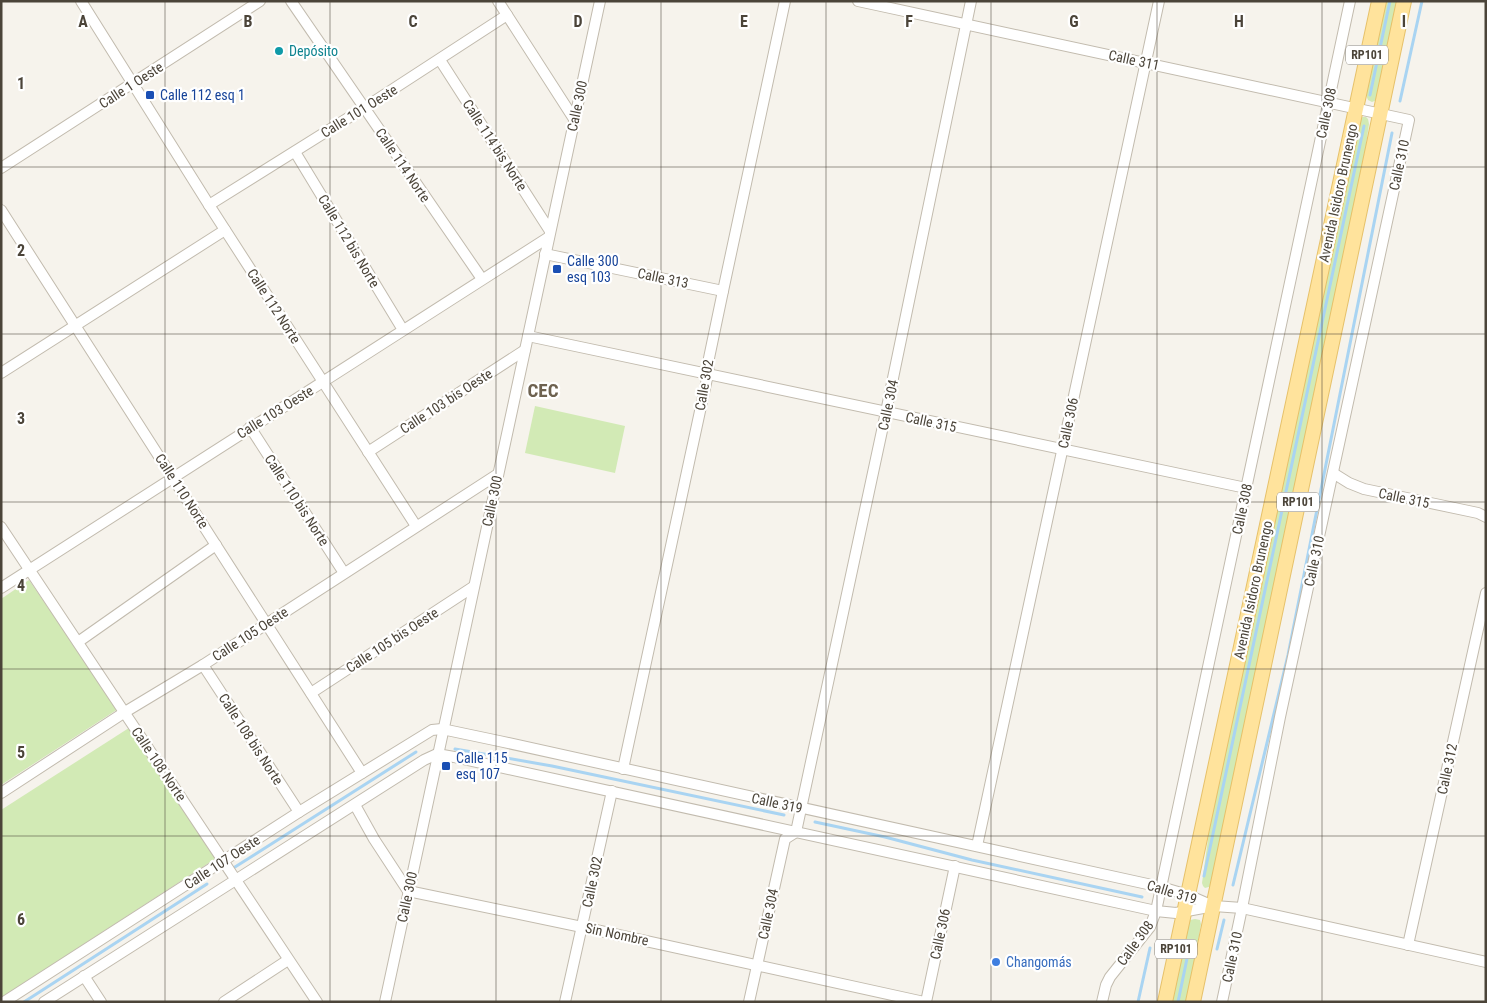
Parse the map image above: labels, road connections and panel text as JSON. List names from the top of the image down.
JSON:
{
  "streets": {
    "main road": ["RP101", "Avenida Isidoro Brunengo"],
    "street": [
      "Calle 311",
      "Calle 1 Oeste",
      "Calle 300",
      "Calle 101 Oeste",
      "Calle 308",
      "Calle 114 bis Norte",
      "Calle 114 Norte",
      "Calle 310",
      "Calle 112 bis Norte",
      "Calle 313",
      "Calle 112 Norte",
      "Calle 302",
      "Calle 103 bis Oeste",
      "Calle 304",
      "Calle 103 Oeste",
      "Calle 315",
      "Calle 306",
      "Calle 110 Norte",
      "Calle 110 bis Norte",
      "Calle 105 Oeste",
      "Calle 105 bis Oeste",
      "Calle 108 bis Norte",
      "Calle 108 Norte",
      "Calle 312",
      "Calle 319",
      "Calle 107 Oeste",
      "Sin Nombre"
    ]
  },
  "crossings": [
    ["Calle 311", "Calle 308"],
    ["Calle 311", "Calle 310"],
    ["Calle 311", "Avenida Isidoro Brunengo"],
    ["Calle 311", "Calle 304"],
    ["Calle 311", "Calle 306"],
    ["Calle 1 Oeste", "Calle 112 Norte"],
    ["Calle 300", "Calle 114 bis Norte"],
    ["Calle 300", "Calle 313"],
    ["Calle 300", "Calle 103 bis Oeste"],
    ["Calle 300", "Calle 103 Oeste"],
    ["Calle 300", "Calle 315"],
    ["Calle 300", "Calle 105 Oeste"],
    ["Calle 300", "Calle 105 bis Oeste"],
    ["Calle 300", "Calle 319"],
    ["Calle 300", "Calle 107 Oeste"],
    ["Calle 300", "Sin Nombre"],
    ["Calle 101 Oeste", "Calle 114 bis Norte"],
    ["Calle 101 Oeste", "Calle 114 Norte"],
    ["Calle 101 Oeste", "Calle 112 bis Norte"],
    ["Calle 101 Oeste", "Calle 112 Norte"],
    ["Calle 308", "Calle 315"],
    ["Calle 308", "Calle 319"],
    ["Calle 114 bis Norte", "Calle 103 Oeste"],
    ["Calle 114 Norte", "Calle 103 Oeste"],
    ["Calle 310", "Calle 315"],
    ["Avenida Isidoro Brunengo", "Calle 319"],
    ["Calle 112 bis Norte", "Calle 103 Oeste"],
    ["Calle 313", "Calle 302"],
    ["Calle 112 Norte", "Calle 103 bis Oeste"],
    ["Calle 112 Norte", "Calle 103 Oeste"],
    ["Calle 112 Norte", "Calle 105 Oeste"],
    ["Calle 302", "Calle 315"],
    ["Calle 302", "Calle 319"],
    ["Calle 302", "Sin Nombre"],
    ["Calle 304", "Calle 315"],
    ["Calle 304", "Calle 319"],
    ["Calle 304", "Sin Nombre"],
    ["Calle 103 Oeste", "Calle 110 Norte"],
    ["Calle 103 Oeste", "Calle 110 bis Norte"],
    ["Calle 103 Oeste", "Calle 108 Norte"],
    ["Calle 315", "Calle 306"],
    ["Calle 306", "Calle 319"],
    ["Calle 306", "Sin Nombre"],
    ["Calle 110 Norte", "Calle 105 Oeste"],
    ["Calle 110 Norte", "Calle 105 bis Oeste"],
    ["Calle 110 Norte", "Calle 107 Oeste"],
    ["Calle 110 bis Norte", "Calle 105 Oeste"],
    ["Calle 105 Oeste", "Calle 108 bis Norte"],
    ["Calle 105 Oeste", "Calle 108 Norte"],
    ["Calle 108 bis Norte", "Calle 107 Oeste"],
    ["Calle 108 Norte", "Calle 107 Oeste"],
    ["Calle 319", "Calle 107 Oeste"]
  ],
  "districts": ["CEC"],
  "places": {
    "other": ["Depósito", "Changomás"],
    "transit": ["Calle 112 esq 1", "Calle 300 esq 103", "Calle 115 esq 107"]
  },
  "grid": {
    "columns": [
      "A",
      "B",
      "C",
      "D",
      "E",
      "F",
      "G",
      "H",
      "I"
    ],
    "rows": [
      "1",
      "2",
      "3",
      "4",
      "5",
      "6"
    ]
  }
}
